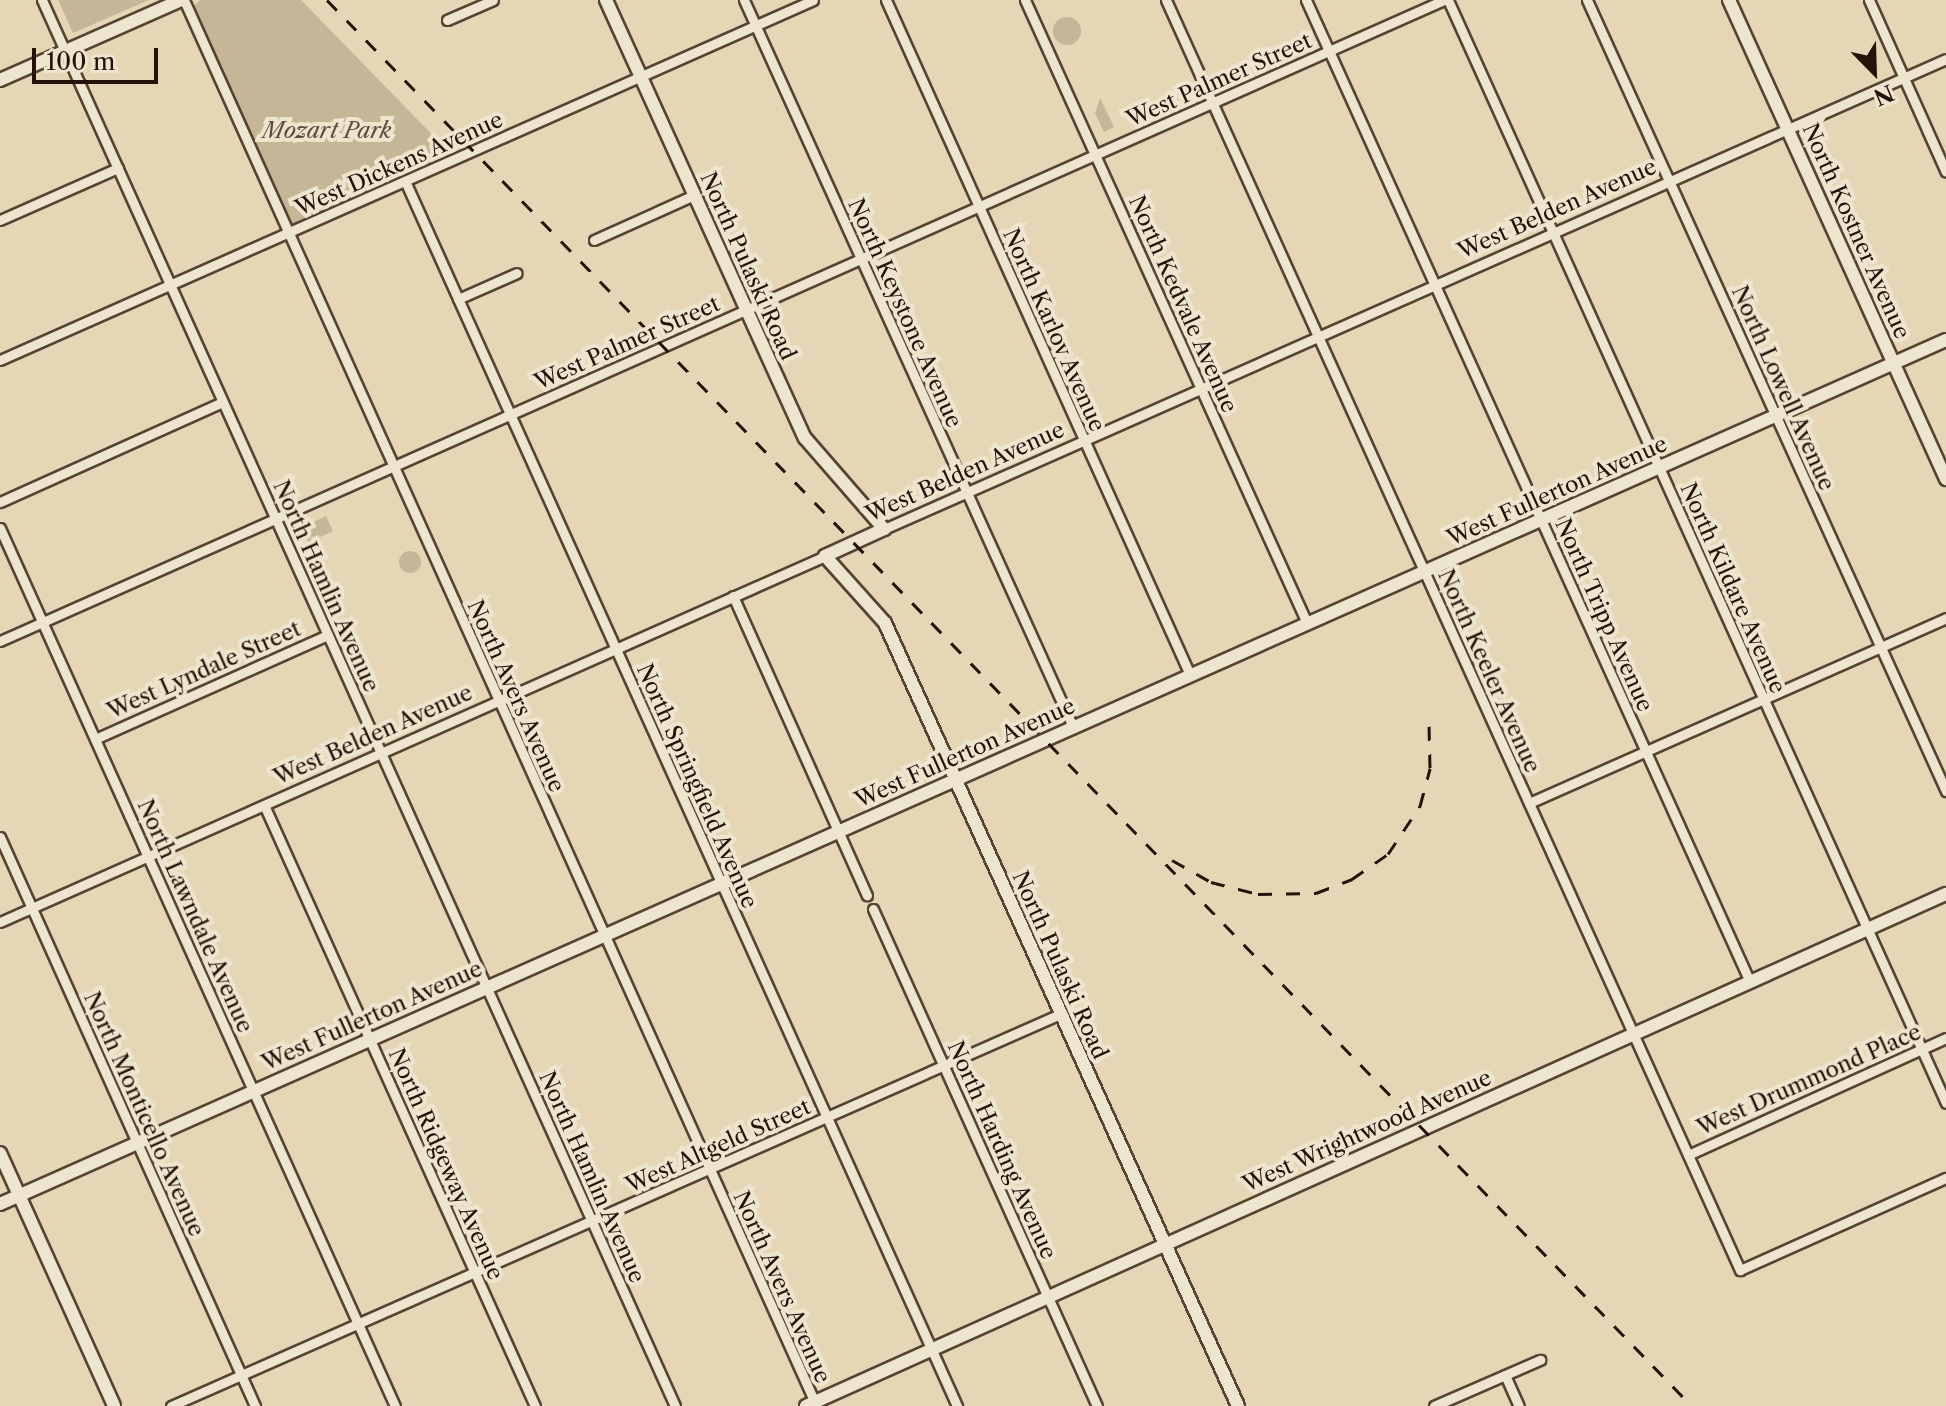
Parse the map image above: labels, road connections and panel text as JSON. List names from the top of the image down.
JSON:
{
  "streets": {
    "main road": [
      "West Belden Avenue",
      "North Kostner Avenue",
      "North Pulaski Road",
      "West Fullerton Avenue",
      "West Wrightwood Avenue"
    ],
    "street": [
      "West Palmer Street",
      "West Dickens Avenue",
      "North Kedvale Avenue",
      "North Keystone Avenue",
      "North Karlov Avenue",
      "North Lowell Avenue",
      "North Hamlin Avenue",
      "North Kildare Avenue",
      "North Tripp Avenue",
      "West Lyndale Street",
      "North Keeler Avenue",
      "North Avers Avenue",
      "North Springfield Avenue",
      "North Lawndale Avenue",
      "West Drummond Place",
      "North Monticello Avenue",
      "West Altgeld Street",
      "North Harding Avenue",
      "North Ridgeway Avenue"
    ]
  },
  "crossings": [
    ["West Palmer Street", "North Pulaski Road"],
    ["West Palmer Street", "North Kedvale Avenue"],
    ["West Palmer Street", "North Keystone Avenue"],
    ["West Palmer Street", "North Karlov Avenue"],
    ["West Palmer Street", "North Hamlin Avenue"],
    ["West Palmer Street", "North Kildare Avenue"],
    ["West Palmer Street", "North Tripp Avenue"],
    ["West Palmer Street", "North Keeler Avenue"],
    ["West Palmer Street", "North Avers Avenue"],
    ["West Palmer Street", "North Springfield Avenue"],
    ["West Palmer Street", "North Lawndale Avenue"],
    ["West Dickens Avenue", "North Pulaski Road"],
    ["West Dickens Avenue", "North Keystone Avenue"],
    ["West Dickens Avenue", "North Hamlin Avenue"],
    ["West Dickens Avenue", "North Avers Avenue"],
    ["West Dickens Avenue", "North Springfield Avenue"],
    ["West Belden Avenue", "North Kostner Avenue"],
    ["West Belden Avenue", "North Pulaski Road"],
    ["West Belden Avenue", "North Kedvale Avenue"],
    ["West Belden Avenue", "North Keystone Avenue"],
    ["West Belden Avenue", "North Karlov Avenue"],
    ["West Belden Avenue", "North Lowell Avenue"],
    ["West Belden Avenue", "North Hamlin Avenue"],
    ["West Belden Avenue", "North Kildare Avenue"],
    ["West Belden Avenue", "North Tripp Avenue"],
    ["West Belden Avenue", "North Keeler Avenue"],
    ["West Belden Avenue", "North Avers Avenue"],
    ["West Belden Avenue", "North Springfield Avenue"],
    ["West Belden Avenue", "North Lawndale Avenue"],
    ["West Belden Avenue", "North Monticello Avenue"],
    ["West Belden Avenue", "North Ridgeway Avenue"],
    ["North Kostner Avenue", "West Fullerton Avenue"],
    ["North Pulaski Road", "West Fullerton Avenue"],
    ["North Pulaski Road", "West Wrightwood Avenue"],
    ["North Pulaski Road", "West Altgeld Street"],
    ["North Kedvale Avenue", "West Fullerton Avenue"],
    ["North Keystone Avenue", "West Fullerton Avenue"],
    ["North Karlov Avenue", "West Fullerton Avenue"],
    ["North Lowell Avenue", "West Fullerton Avenue"],
    ["West Fullerton Avenue", "North Hamlin Avenue"],
    ["West Fullerton Avenue", "North Kildare Avenue"],
    ["West Fullerton Avenue", "North Tripp Avenue"],
    ["West Fullerton Avenue", "North Keeler Avenue"],
    ["West Fullerton Avenue", "North Avers Avenue"],
    ["West Fullerton Avenue", "North Springfield Avenue"],
    ["West Fullerton Avenue", "North Lawndale Avenue"],
    ["West Fullerton Avenue", "North Monticello Avenue"],
    ["West Fullerton Avenue", "North Ridgeway Avenue"],
    ["North Hamlin Avenue", "West Lyndale Street"],
    ["North Hamlin Avenue", "West Altgeld Street"],
    ["North Kildare Avenue", "West Drummond Place"],
    ["North Kildare Avenue", "West Wrightwood Avenue"],
    ["North Tripp Avenue", "West Wrightwood Avenue"],
    ["West Lyndale Street", "North Lawndale Avenue"],
    ["North Keeler Avenue", "West Drummond Place"],
    ["North Keeler Avenue", "West Wrightwood Avenue"],
    ["North Avers Avenue", "West Wrightwood Avenue"],
    ["North Avers Avenue", "West Altgeld Street"],
    ["North Springfield Avenue", "West Wrightwood Avenue"],
    ["North Springfield Avenue", "West Altgeld Street"],
    ["North Lawndale Avenue", "West Altgeld Street"],
    ["North Monticello Avenue", "West Altgeld Street"],
    ["West Wrightwood Avenue", "North Harding Avenue"],
    ["West Altgeld Street", "North Harding Avenue"],
    ["West Altgeld Street", "North Ridgeway Avenue"]
  ],
  "parks": ["Mozart Park"],
  "scale_bar": "100 m",
  "north": "bottom right"
}
